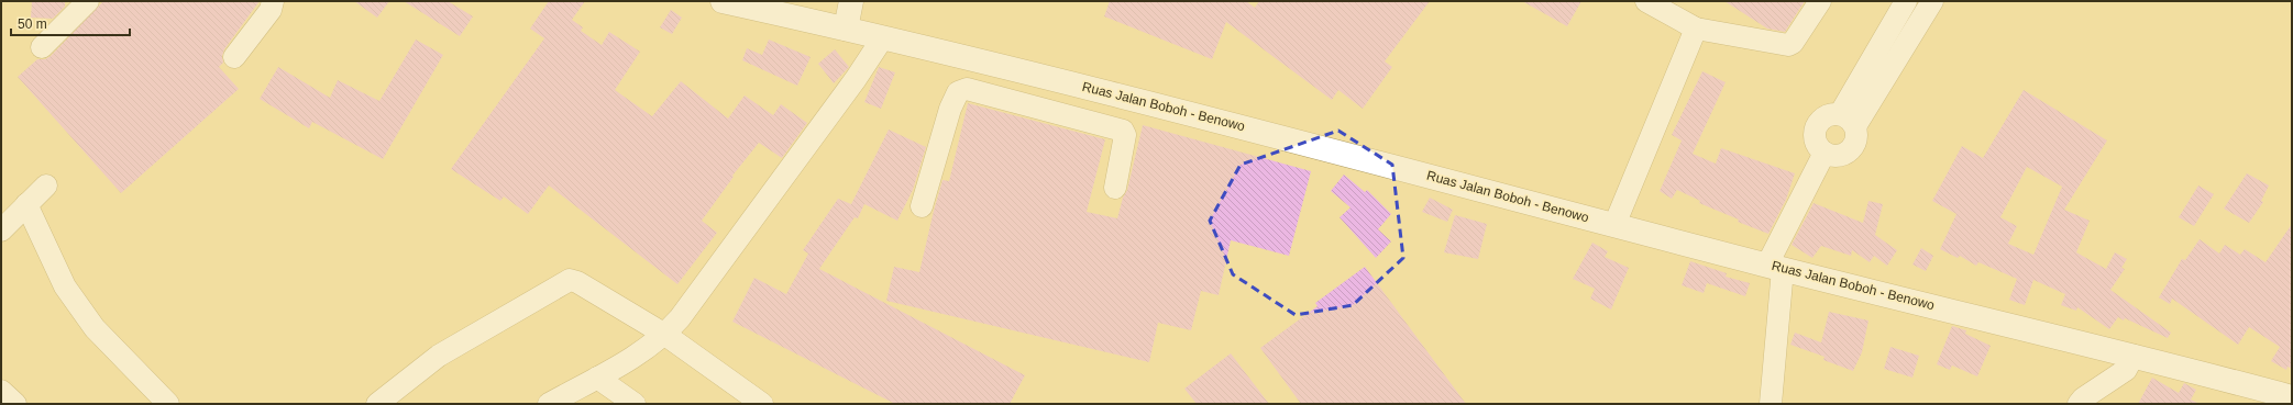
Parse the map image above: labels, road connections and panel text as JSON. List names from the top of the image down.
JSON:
{
  "streets": {
    "main road": ["Ruas Jalan Boboh - Benowo"]
  },
  "scale_bar": "50 m"
}
